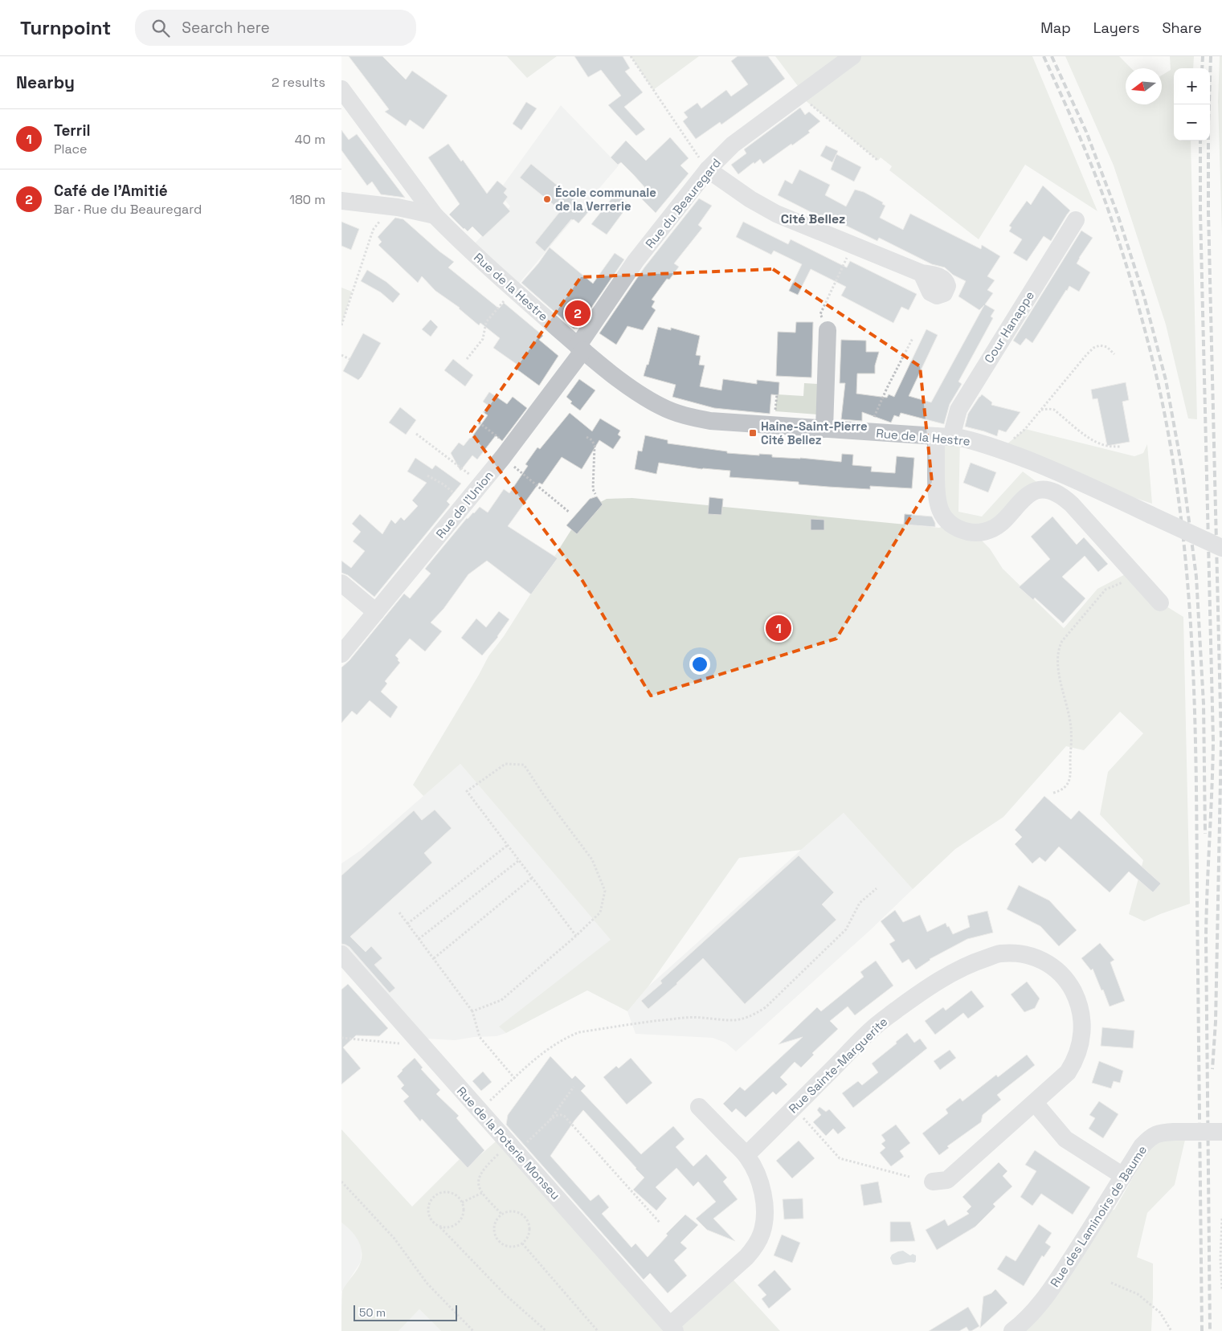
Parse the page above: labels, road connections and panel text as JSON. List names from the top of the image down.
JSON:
{
  "streets": {
    "street": [
      "Rue du Beauregard",
      "Rue de la Hestre",
      "Cour Hanappe",
      "Rue de l'Union",
      "Rue Sainte-Marguerite",
      "Rue de la Poterie Monseu",
      "Rue des Laminoirs de Baume"
    ]
  },
  "crossings": [
    ["Rue du Beauregard", "Rue de la Hestre"],
    ["Rue du Beauregard", "Rue de l'Union"],
    ["Rue de la Hestre", "Cour Hanappe"],
    ["Rue de la Hestre", "Rue de l'Union"]
  ],
  "districts": ["Cité Bellez"],
  "places": {
    "other": ["École communale de la Verrerie"],
    "transit": ["Haine-Saint-Pierre Cité Bellez"]
  },
  "scale_bar": "50 m",
  "north": "left",
  "page": {
    "header": "Turnpoint",
    "search": "Search here",
    "nav": ["Map", "Layers", "Share"],
    "heading": ["Nearby", "2 results"],
    "map_buttons": ["+", "−"],
    "list": [
      {
        "mark": "1",
        "name": "Terril",
        "note": "Place",
        "value": "40 m"
      },
      {
        "mark": "2",
        "name": "Café de l'Amitié",
        "note": "Bar · Rue du Beauregard",
        "value": "180 m"
      }
    ],
    "pins": ["2", "1"],
    "scale": "50 m"
  }
}
